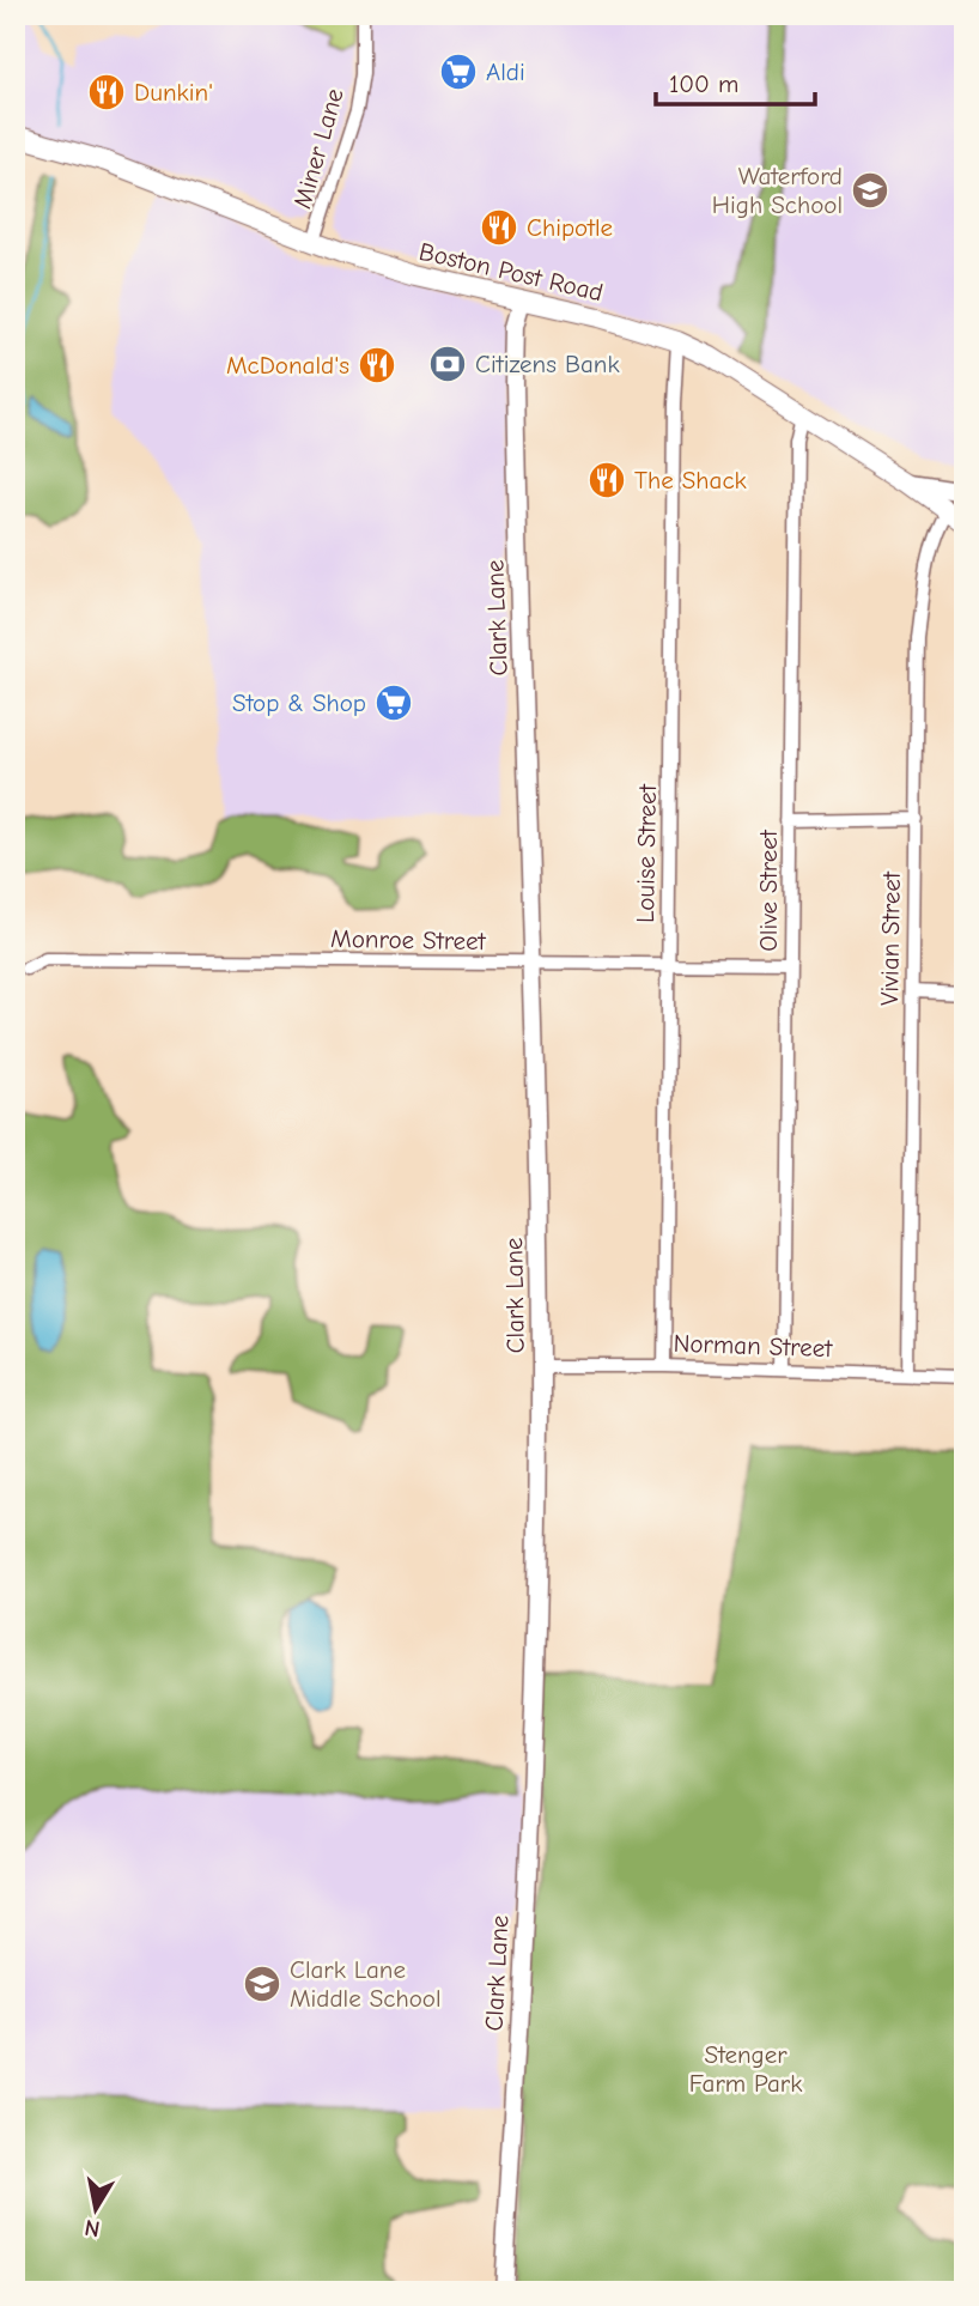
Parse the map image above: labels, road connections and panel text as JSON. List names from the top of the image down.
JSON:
{
  "streets": {
    "main road": ["Boston Post Road", "Clark Lane"],
    "street": [
      "Miner Lane",
      "Louise Street",
      "Olive Street",
      "Vivian Street",
      "Monroe Street",
      "Norman Street"
    ]
  },
  "crossings": [
    ["Miner Lane", "Boston Post Road"],
    ["Boston Post Road", "Clark Lane"],
    ["Boston Post Road", "Louise Street"],
    ["Boston Post Road", "Olive Street"],
    ["Boston Post Road", "Vivian Street"],
    ["Clark Lane", "Monroe Street"],
    ["Clark Lane", "Norman Street"],
    ["Louise Street", "Monroe Street"],
    ["Louise Street", "Norman Street"],
    ["Olive Street", "Monroe Street"],
    ["Olive Street", "Norman Street"],
    ["Vivian Street", "Norman Street"]
  ],
  "parks": ["Stenger Farm Park"],
  "places": {
    "supermarket": ["Aldi", "Stop & Shop"],
    "restaurant": [
      "Dunkin'",
      "Chipotle",
      "McDonald's",
      "The Shack"
    ],
    "school or university": ["Waterford High School", "Clark Lane Middle School"],
    "bank": ["Citizens Bank"]
  },
  "scale_bar": "100 m",
  "north": "bottom"
}
